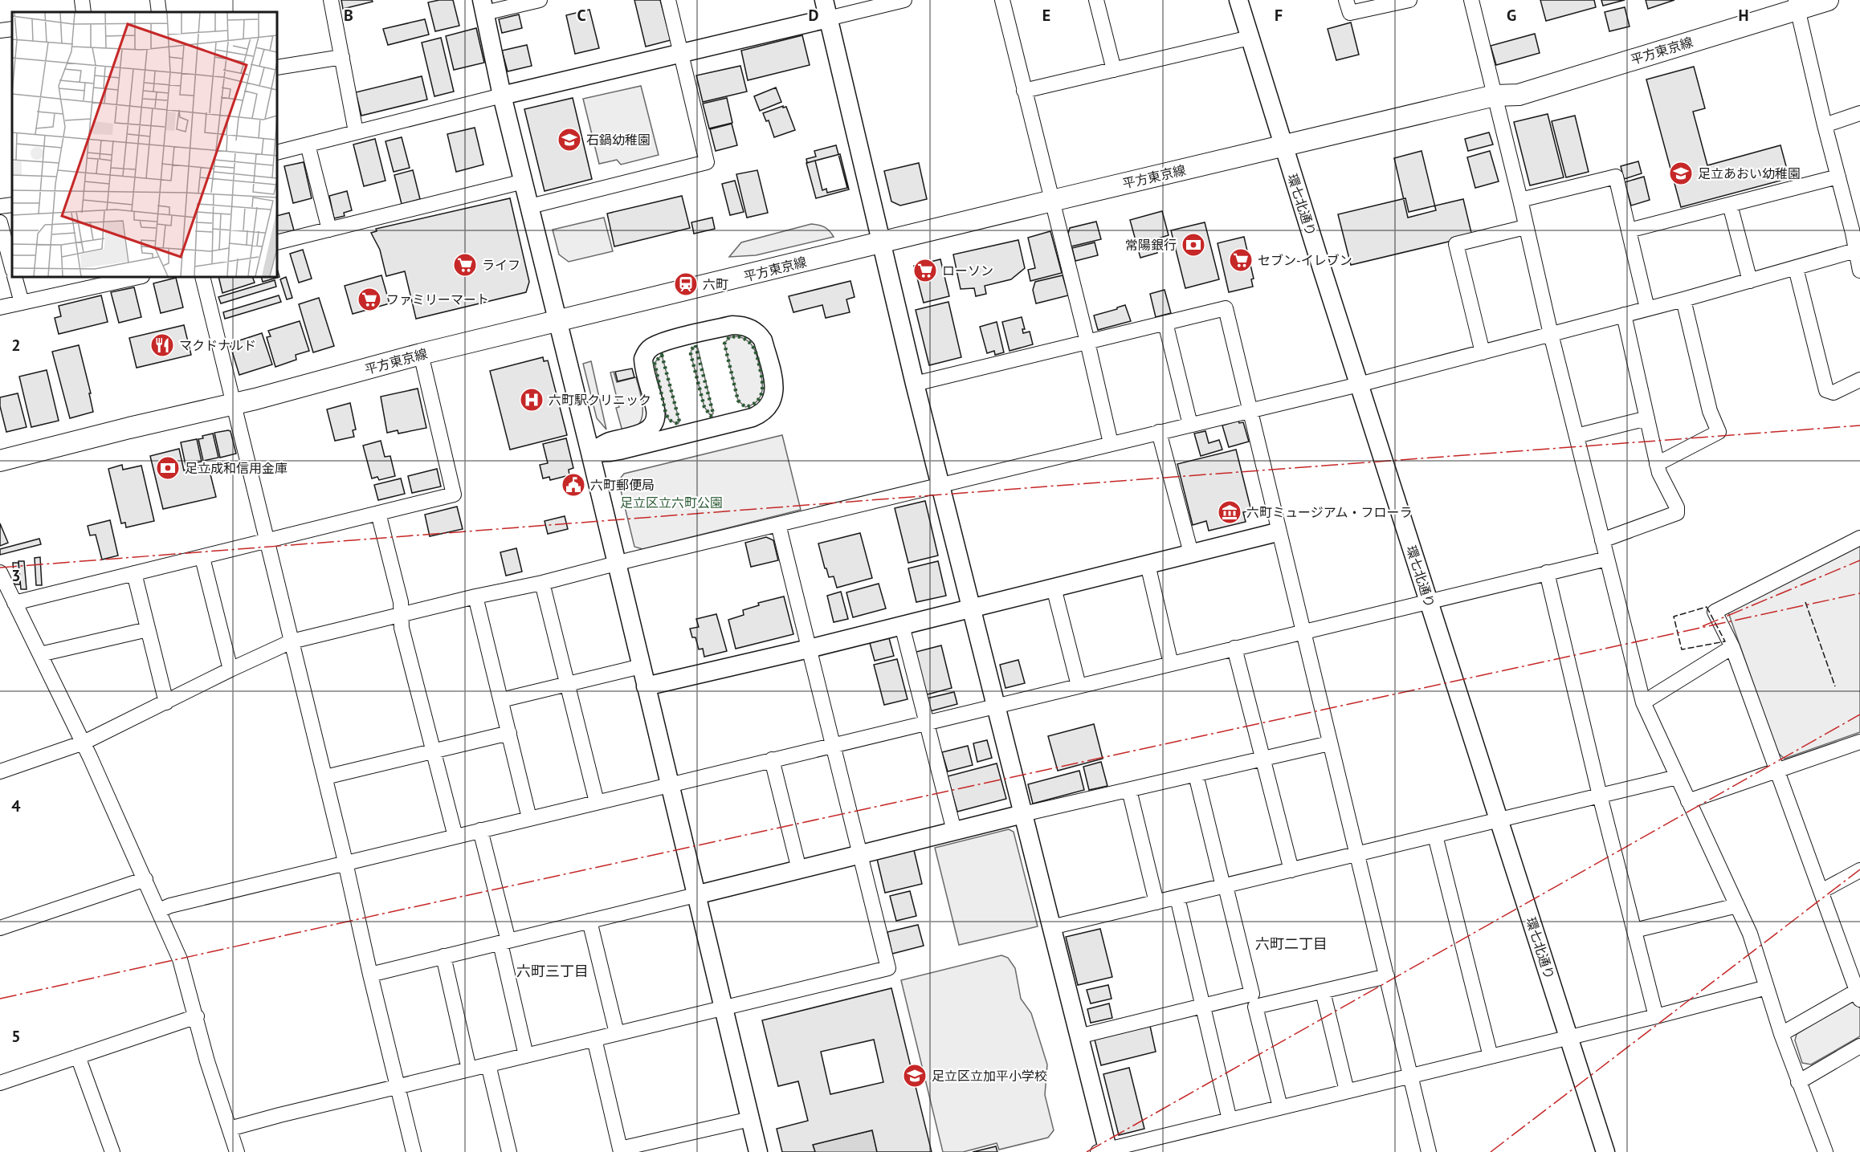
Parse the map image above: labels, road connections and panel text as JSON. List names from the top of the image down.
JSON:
{
  "streets": {
    "main road": ["平方東京線"],
    "street": ["環七北通り"]
  },
  "crossings": [
    ["平方東京線", "環七北通り"]
  ],
  "districts": ["六町二丁目", "六町三丁目"],
  "parks": ["足立区立六町公園"],
  "places": {
    "school or university": ["石鍋幼稚園", "足立あおい幼稚園", "足立区立加平小学校"],
    "bank": ["常陽銀行", "足立成和信用金庫"],
    "supermarket": [
      "セブン-イレブン",
      "ライフ",
      "ローソン",
      "ファミリーマート"
    ],
    "station": ["六町"],
    "restaurant": ["マクドナルド"],
    "hospital": ["六町駅クリニック"],
    "public building": ["六町郵便局"],
    "museum": ["六町ミュージアム・フローラ"]
  },
  "grid": {
    "columns": [
      "B",
      "C",
      "D",
      "E",
      "F",
      "G",
      "H"
    ],
    "rows": [
      "2",
      "3",
      "4",
      "5"
    ]
  }
}
